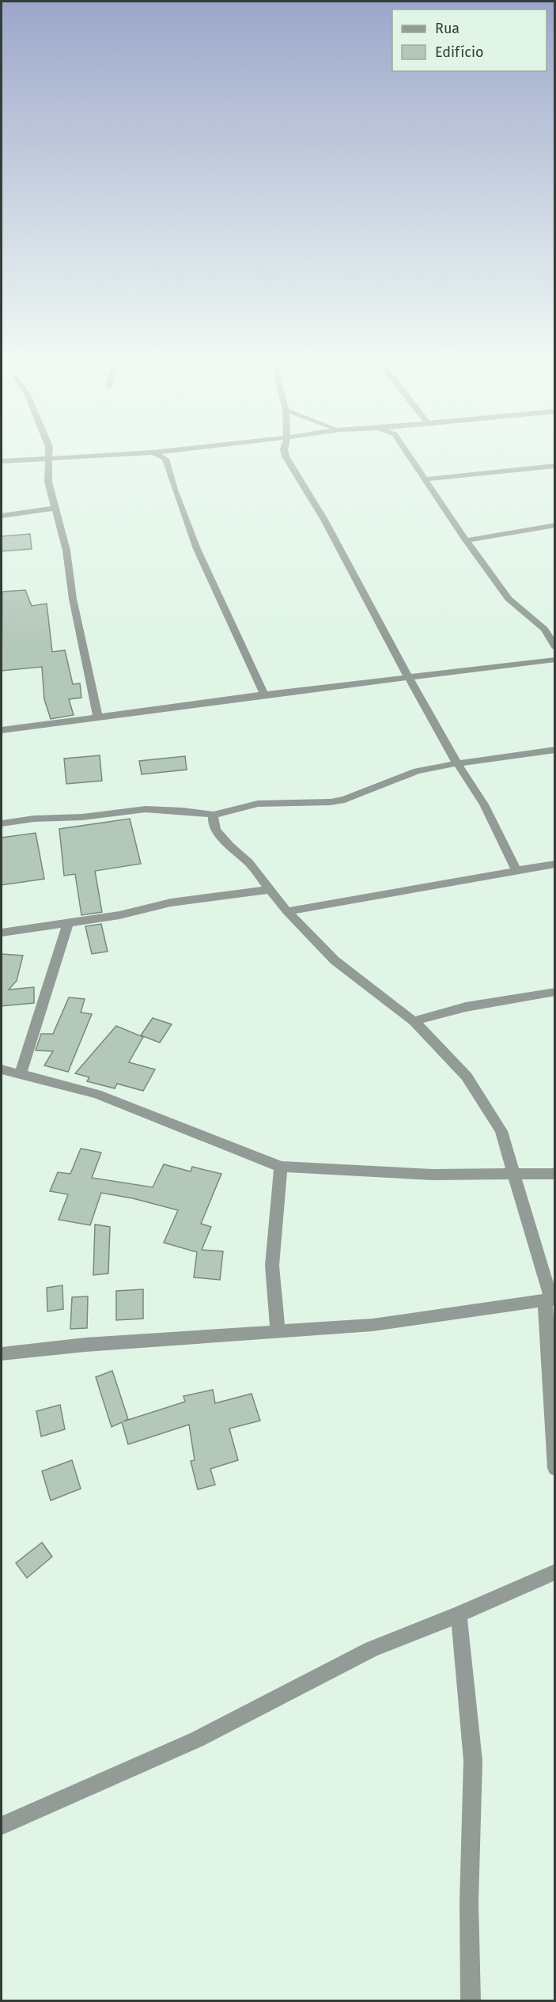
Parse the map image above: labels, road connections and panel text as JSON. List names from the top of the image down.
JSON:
{
  "legend": ["Rua", "Edifício"]
}
